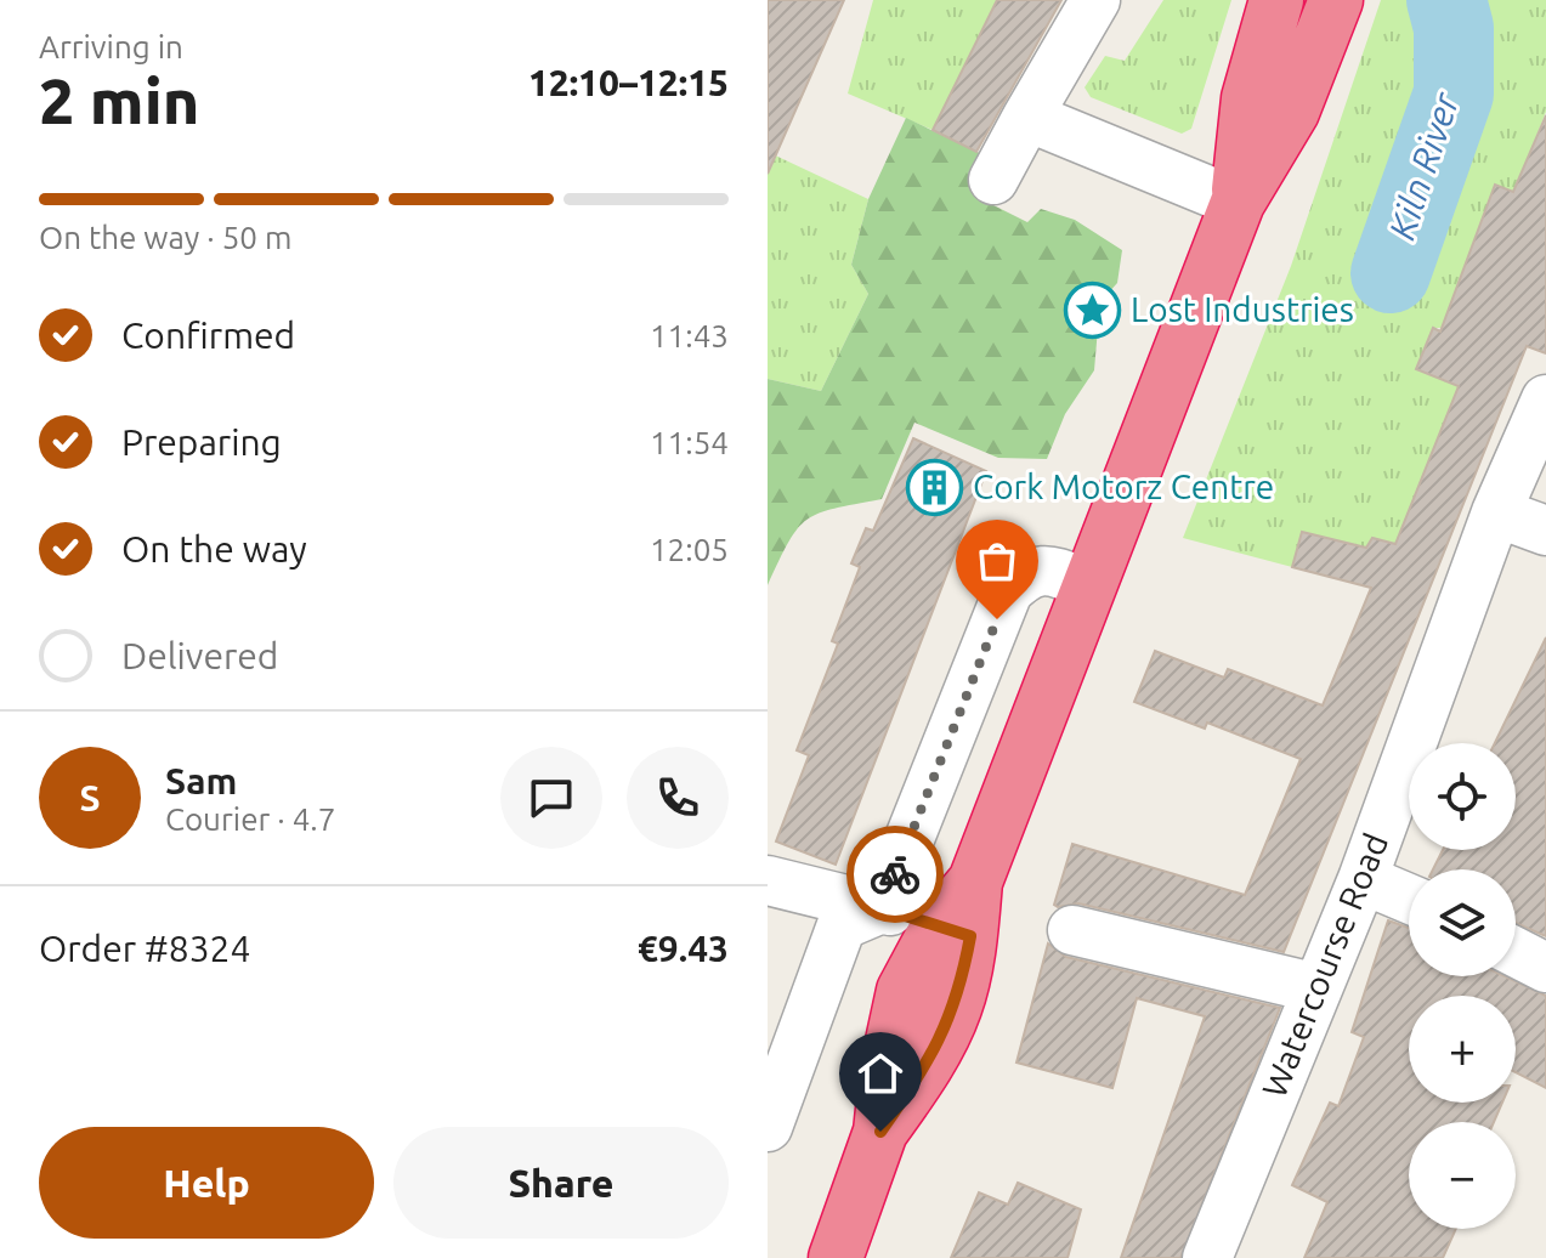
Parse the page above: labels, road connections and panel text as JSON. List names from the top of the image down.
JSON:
{
  "streets": {
    "street": ["Watercourse Road"]
  },
  "water": ["Kiln River"],
  "places": {
    "place": ["Lost Industries"],
    "building": ["Cork Motorz Centre"]
  },
  "page": {
    "heading": ["2 min", "Arriving in", "12:10–12:15"],
    "panel": [
      "Sam",
      "Courier · 4.7",
      "Order #8324",
      "€9.43"
    ],
    "bar": "On the way · 50 m",
    "list": [
      ["Confirmed", "11:43"],
      ["Preparing", "11:54"],
      ["On the way", "12:05"],
      "Delivered"
    ],
    "map_buttons": ["+", "−"],
    "round": "S",
    "buttons": ["Help", "Share"]
  }
}
